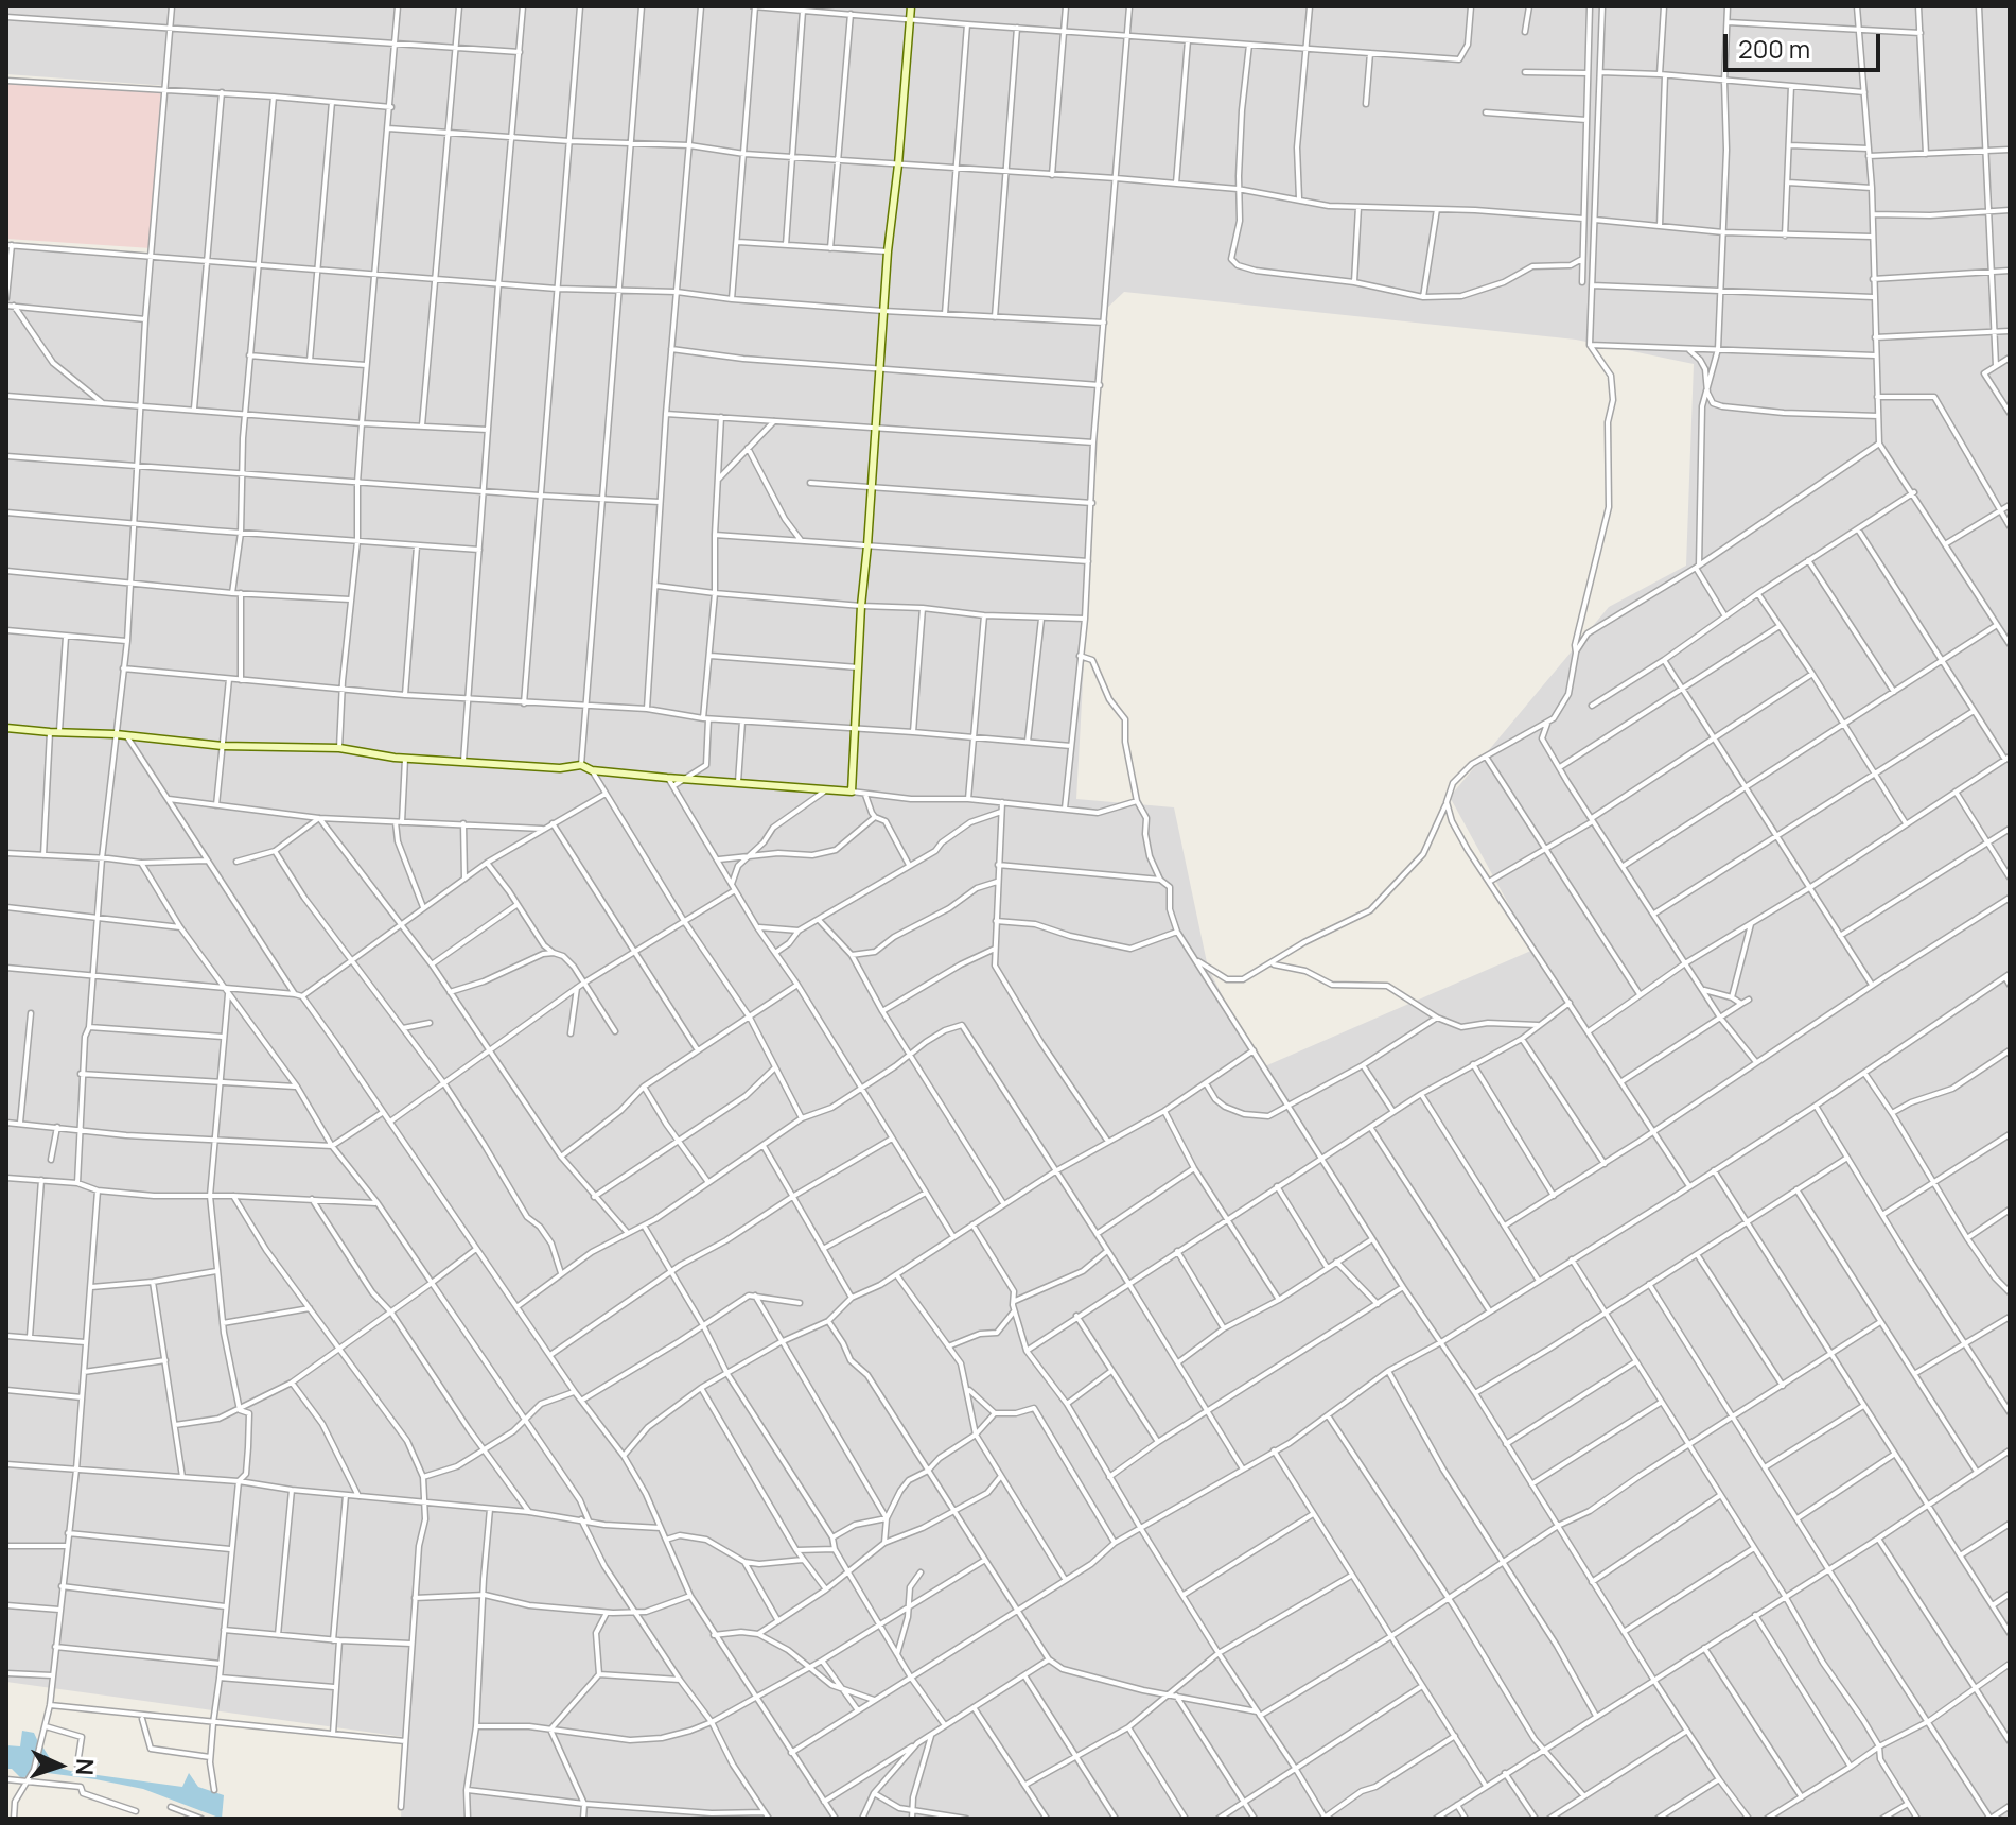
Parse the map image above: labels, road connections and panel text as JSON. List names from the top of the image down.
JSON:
{
  "scale_bar": "200 m",
  "north": "right"
}
